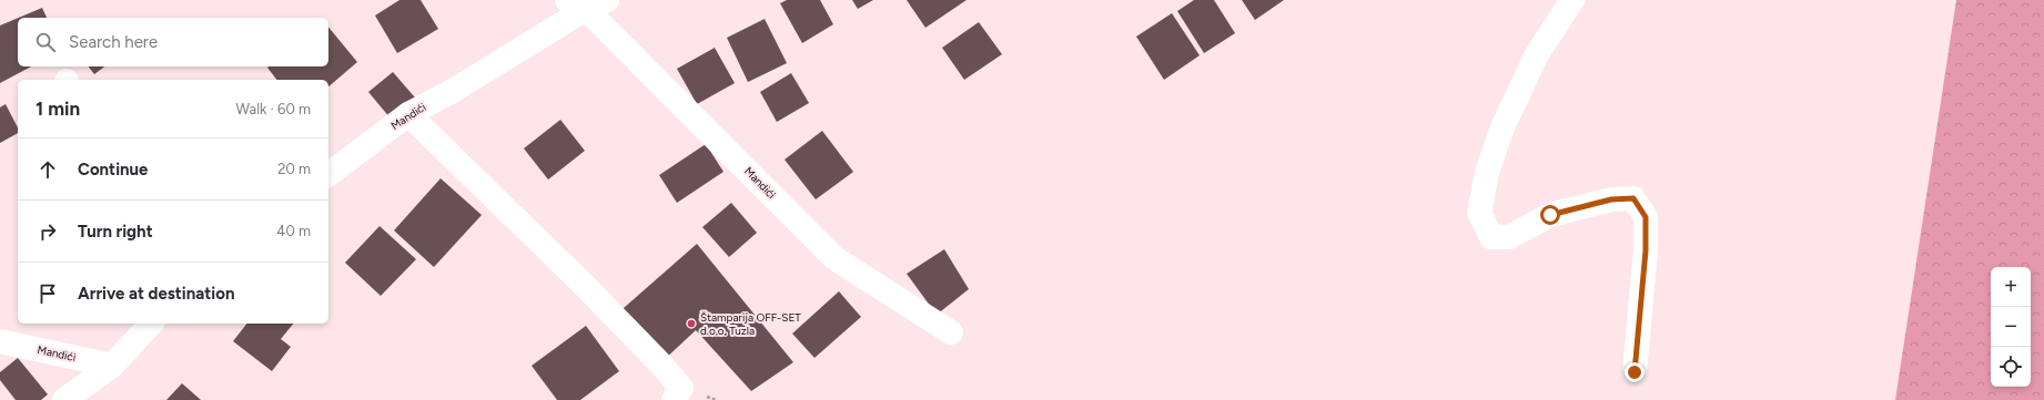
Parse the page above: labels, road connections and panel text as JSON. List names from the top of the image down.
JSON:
{
  "streets": {
    "street": ["Mandići"]
  },
  "places": ["Štamparija OFF-SET d.o.o. Tuzla"],
  "page": {
    "search": "Search here",
    "heading": ["1 min", "Walk · 60 m"],
    "list": [
      ["Continue", "20 m"],
      ["Turn right", "40 m"],
      "Arrive at destination"
    ],
    "map_buttons": ["+", "−"]
  }
}
